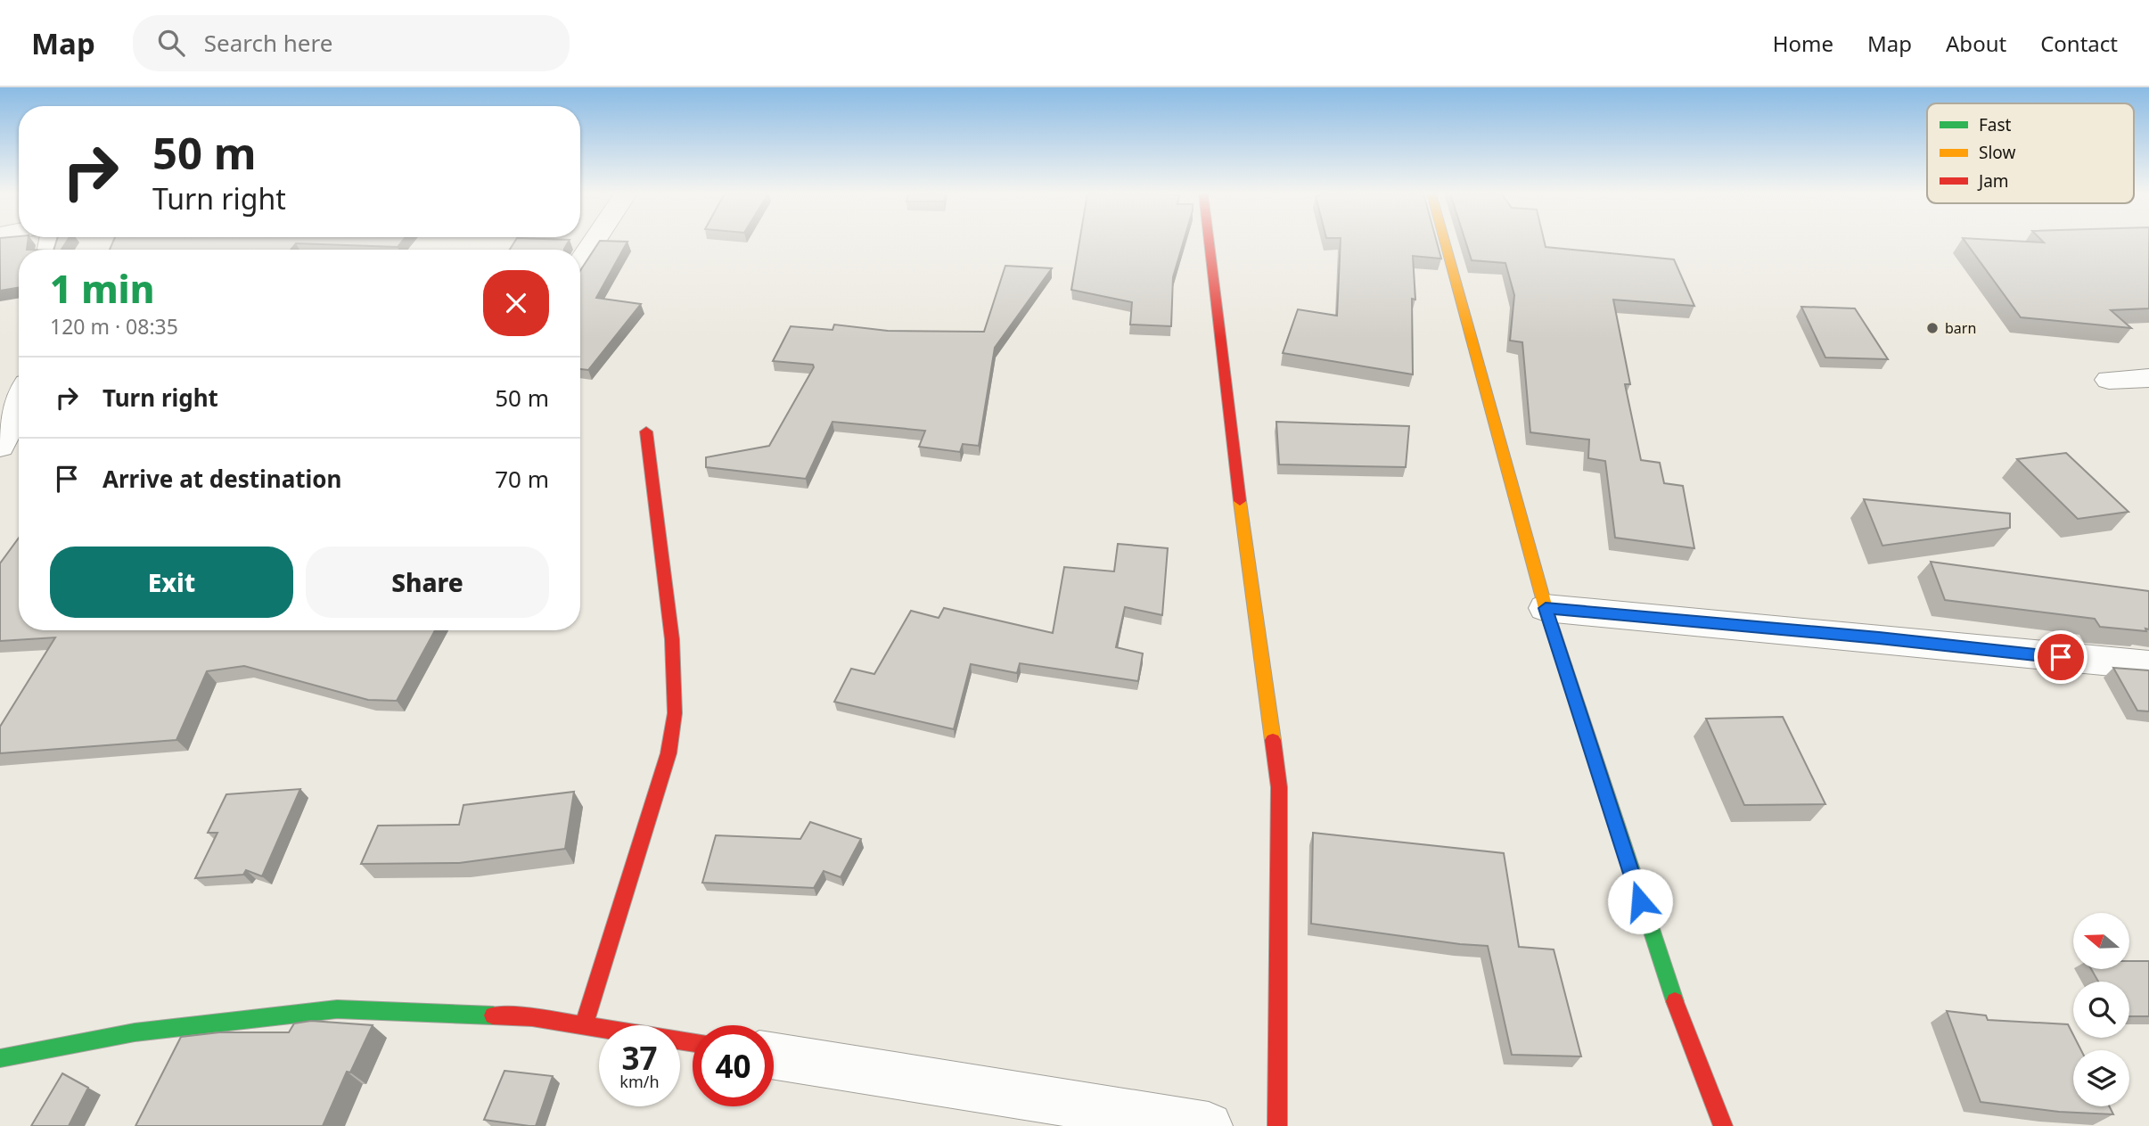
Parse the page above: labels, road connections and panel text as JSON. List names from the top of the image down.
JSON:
{
  "places": ["barn"],
  "legend": ["Fast", "Slow", "Jam"],
  "north": "left",
  "page": {
    "header": "Map",
    "search": "Search here",
    "nav": [
      "Home",
      "Map",
      "About",
      "Contact"
    ],
    "turn": ["50 m", "Turn right"],
    "heading": ["1 min", "120 m · 08:35"],
    "list": [
      {
        "name": "Turn right",
        "value": "50 m"
      },
      {
        "name": "Arrive at destination",
        "value": "70 m"
      }
    ],
    "buttons": ["Exit", "Share"],
    "speed": "37 km/h",
    "limit": "40"
  }
}
